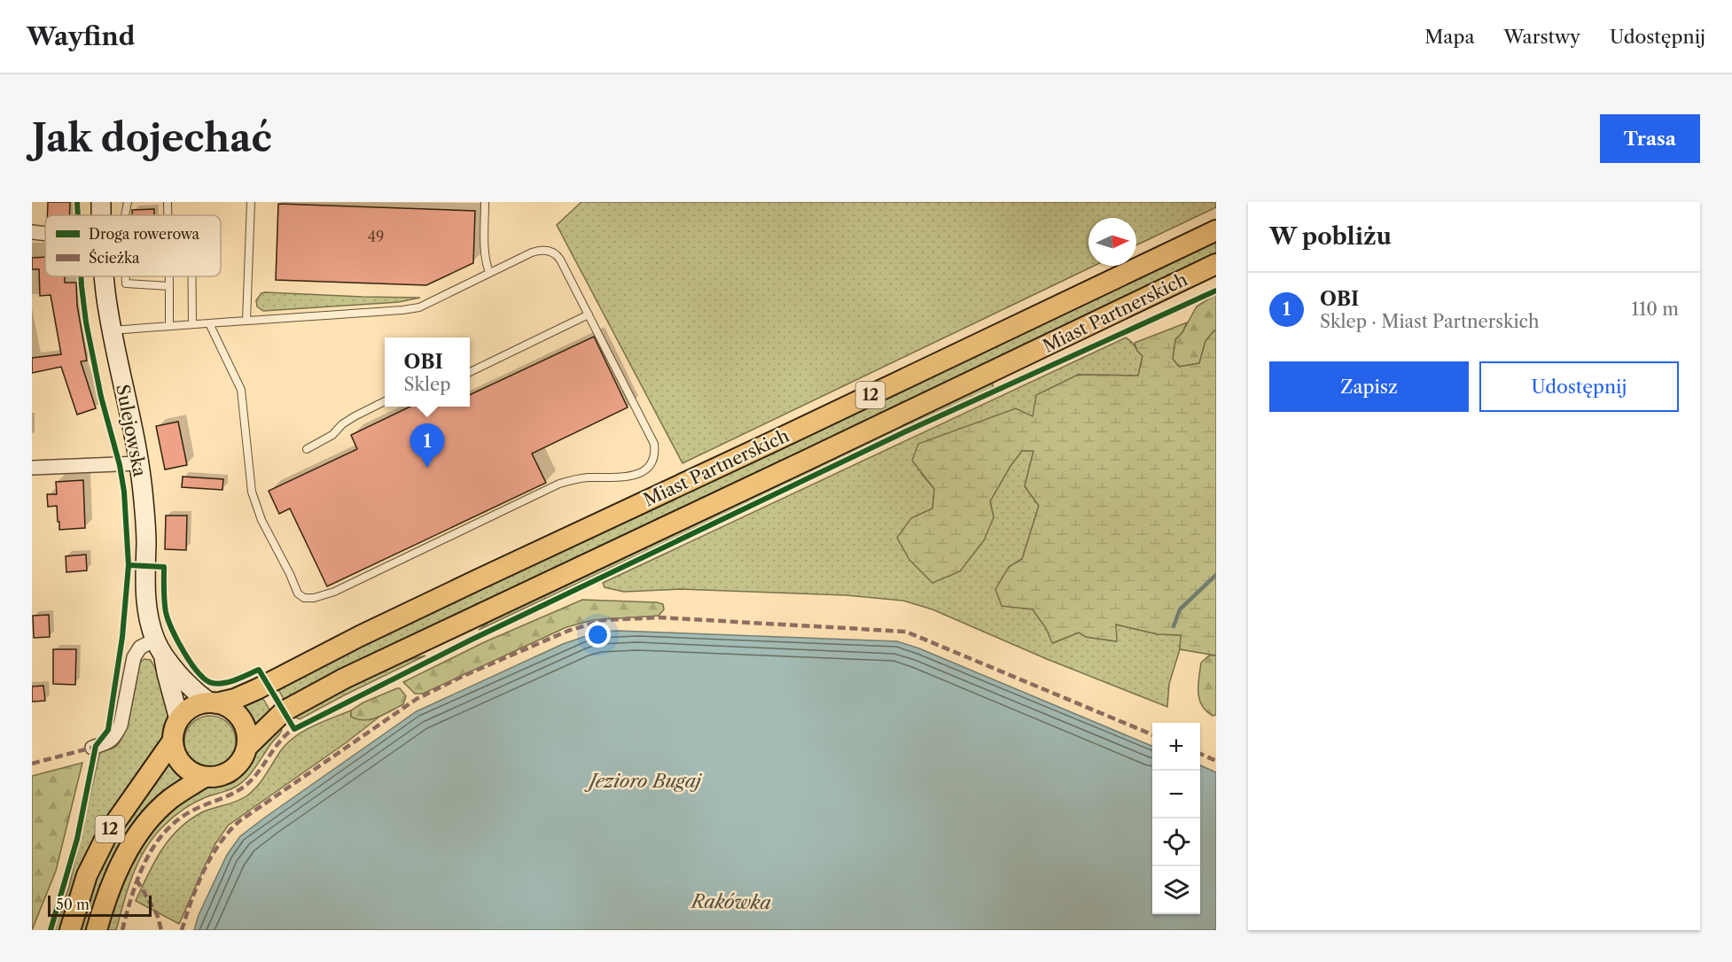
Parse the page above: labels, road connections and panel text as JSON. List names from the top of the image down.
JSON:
{
  "streets": {
    "main road": ["Miast Partnerskich", "12", "Sulejowska"]
  },
  "crossings": [
    ["Miast Partnerskich", "12"],
    ["Miast Partnerskich", "Sulejowska"],
    ["12", "Sulejowska"]
  ],
  "water": ["Jezioro Bugaj", "Rakówka"],
  "house_numbers": ["49"],
  "legend": ["Droga rowerowa", "Ścieżka"],
  "scale_bar": "50 m",
  "north": "right",
  "page": {
    "header": "Wayfind",
    "nav": ["Mapa", "Warstwy", "Udostępnij"],
    "buttons": [
      "Trasa",
      ["Zapisz", "Udostępnij"]
    ],
    "title": "Jak dojechać",
    "heading": "W pobliżu",
    "list": [
      {
        "mark": "1",
        "name": "OBI",
        "note": "Sklep · Miast Partnerskich",
        "value": "110 m"
      }
    ],
    "popup": ["OBI", "Sklep"],
    "pins": "1",
    "map_buttons": ["+", "−"],
    "scale": "50 m"
  }
}
